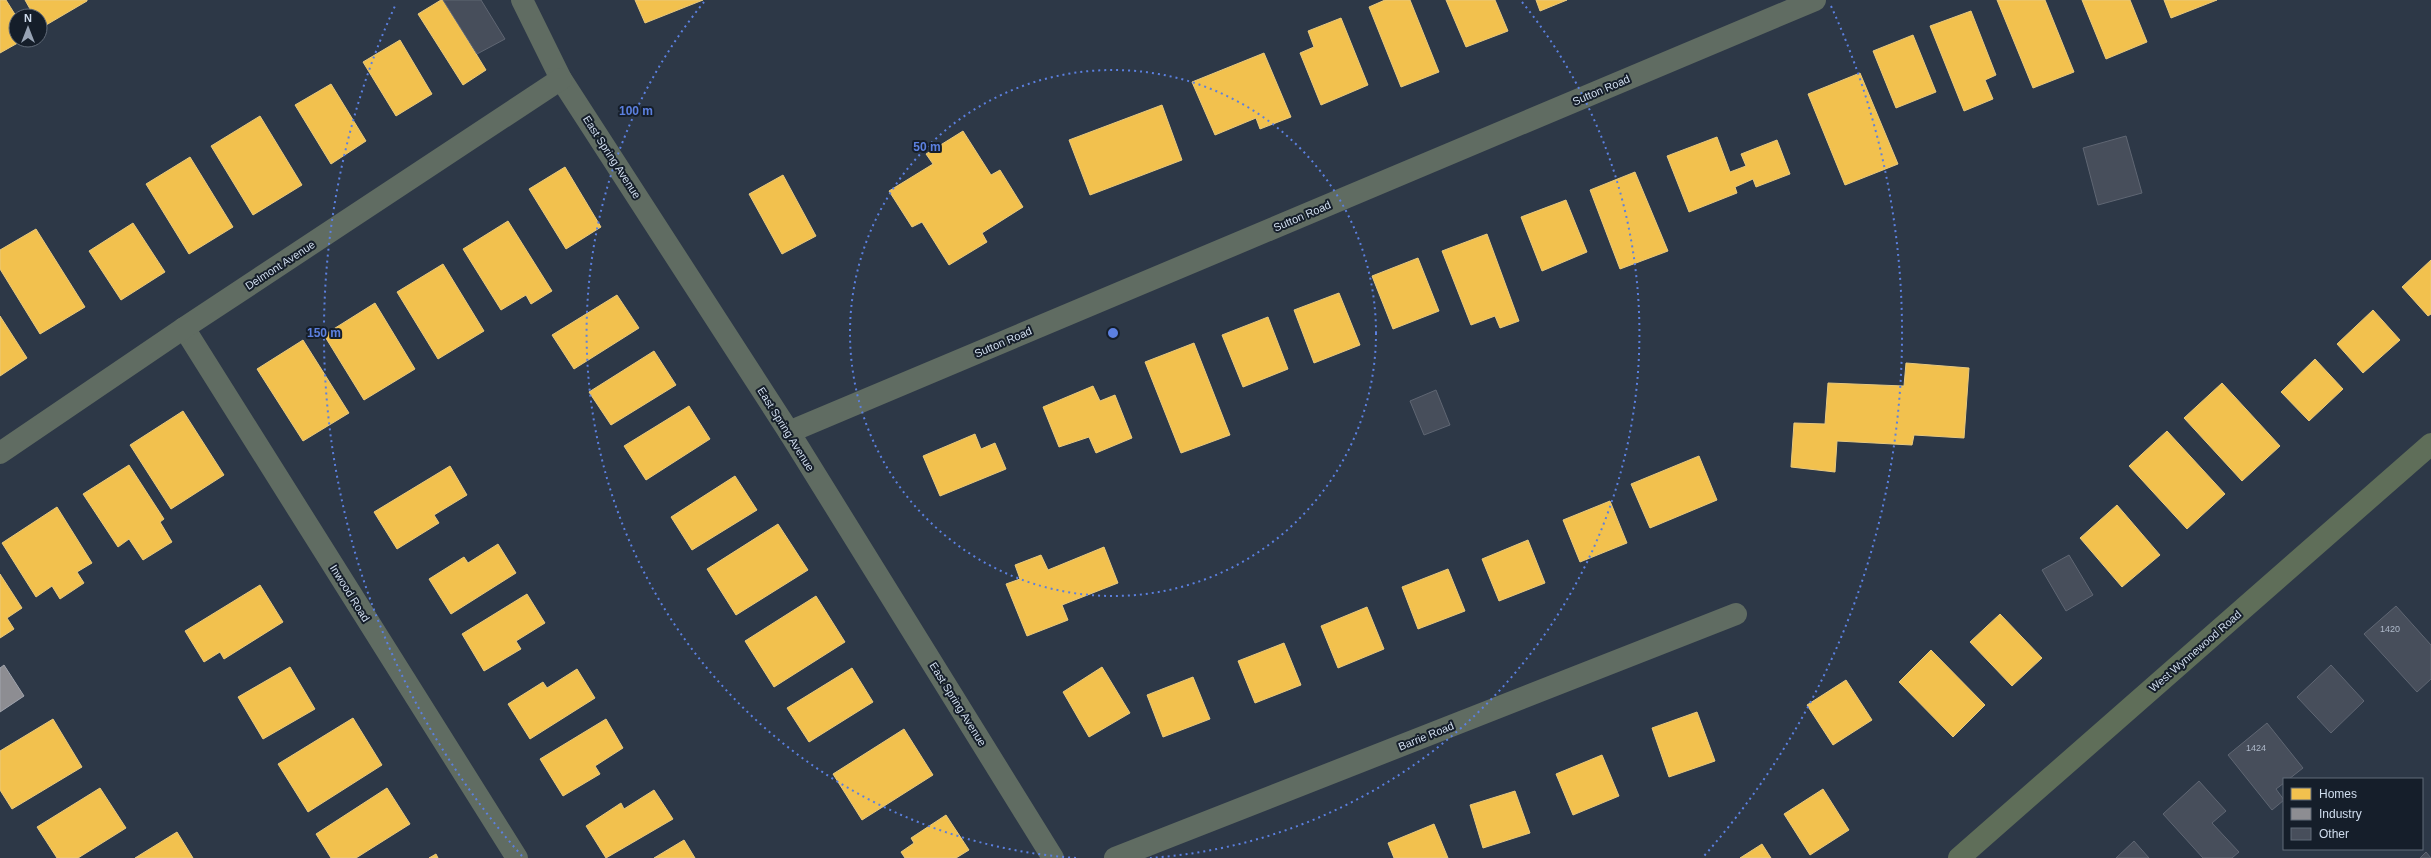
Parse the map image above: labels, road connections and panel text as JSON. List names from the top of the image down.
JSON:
{
  "streets": {
    "main road": ["West Wynnewood Road"],
    "street": [
      "Sutton Road",
      "East Spring Avenue",
      "Delmont Avenue",
      "Inwood Road",
      "Barrie Road"
    ]
  },
  "crossings": [
    ["Sutton Road", "East Spring Avenue"],
    ["East Spring Avenue", "Delmont Avenue"],
    ["Delmont Avenue", "Inwood Road"]
  ],
  "house_numbers": ["1420", "1424"],
  "legend": ["Homes", "Industry", "Other"],
  "north": "top",
  "rings": ["100 m", "50 m", "150 m"]
}
